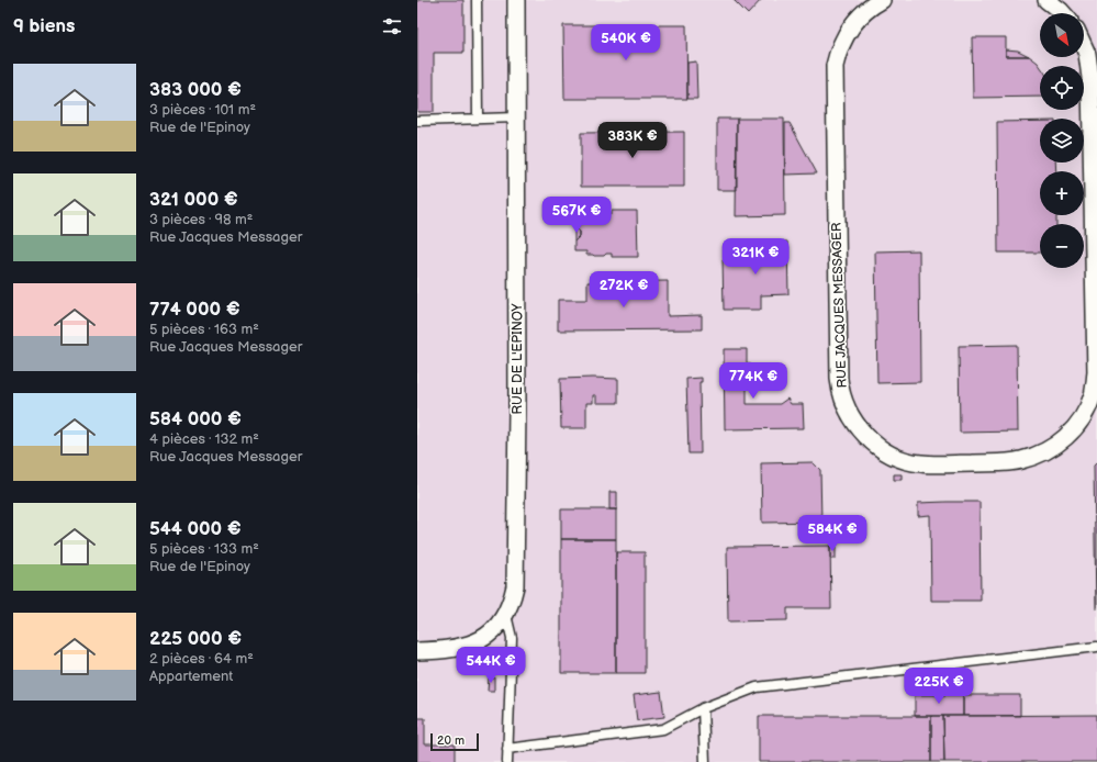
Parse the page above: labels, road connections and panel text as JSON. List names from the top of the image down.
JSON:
{
  "streets": {
    "street": ["RUE JACQUES MESSAGER", "RUE DE L'EPINOY"]
  },
  "scale_bar": "20 m",
  "north": "bottom right",
  "page": {
    "heading": "9 biens",
    "map_buttons": ["+", "−"],
    "price": [
      "540K €",
      "383K €",
      "567K €",
      "321K €",
      "272K €",
      "774K €",
      "584K €",
      "544K €",
      "225K €"
    ],
    "list": [
      {
        "name": "383 000 €",
        "note": "3 pièces · 101 m² · Rue de l'Epinoy"
      },
      {
        "name": "321 000 €",
        "note": "3 pièces · 98 m² · Rue Jacques Messager"
      },
      {
        "name": "774 000 €",
        "note": "5 pièces · 163 m² · Rue Jacques Messager"
      },
      {
        "name": "584 000 €",
        "note": "4 pièces · 132 m² · Rue Jacques Messager"
      },
      {
        "name": "544 000 €",
        "note": "5 pièces · 133 m² · Rue de l'Epinoy"
      },
      {
        "name": "225 000 €",
        "note": "2 pièces · 64 m² · Appartement"
      }
    ],
    "scale": "20 m"
  }
}
